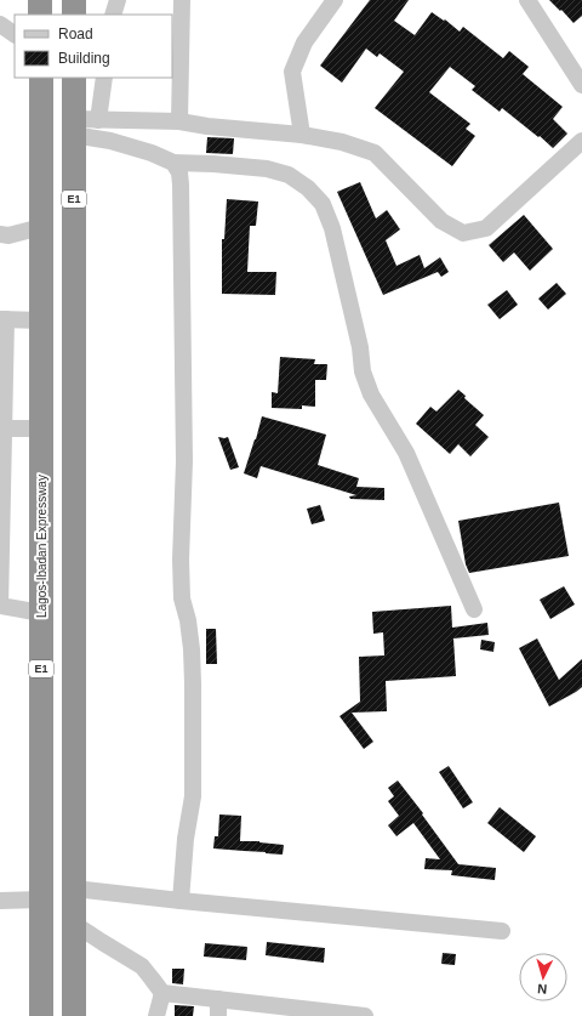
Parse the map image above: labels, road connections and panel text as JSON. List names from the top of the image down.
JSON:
{
  "streets": {
    "highway": ["E1", "Lagos-Ibadan Expressway"]
  },
  "legend": ["Road", "Building"],
  "north": "bottom"
}
